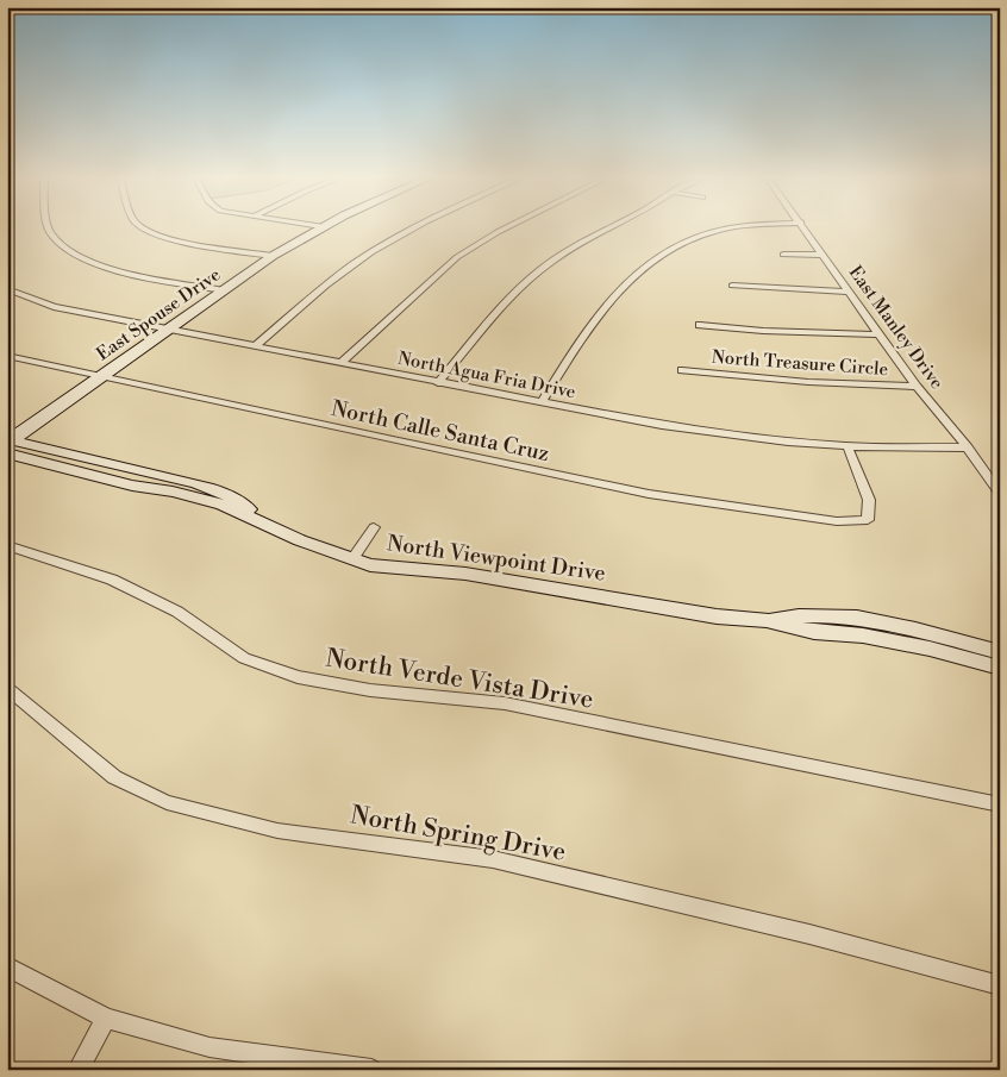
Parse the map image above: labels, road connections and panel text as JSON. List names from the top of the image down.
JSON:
{
  "streets": {
    "main road": ["East Spouse Drive", "North Viewpoint Drive"],
    "street": [
      "East Manley Drive",
      "North Treasure Circle",
      "North Agua Fria Drive",
      "North Calle Santa Cruz",
      "North Verde Vista Drive",
      "North Spring Drive"
    ]
  },
  "crossings": [
    ["East Spouse Drive", "North Agua Fria Drive"],
    ["East Spouse Drive", "North Calle Santa Cruz"],
    ["East Spouse Drive", "North Viewpoint Drive"],
    ["East Manley Drive", "North Treasure Circle"],
    ["East Manley Drive", "North Agua Fria Drive"],
    ["North Agua Fria Drive", "North Calle Santa Cruz"]
  ]
}
